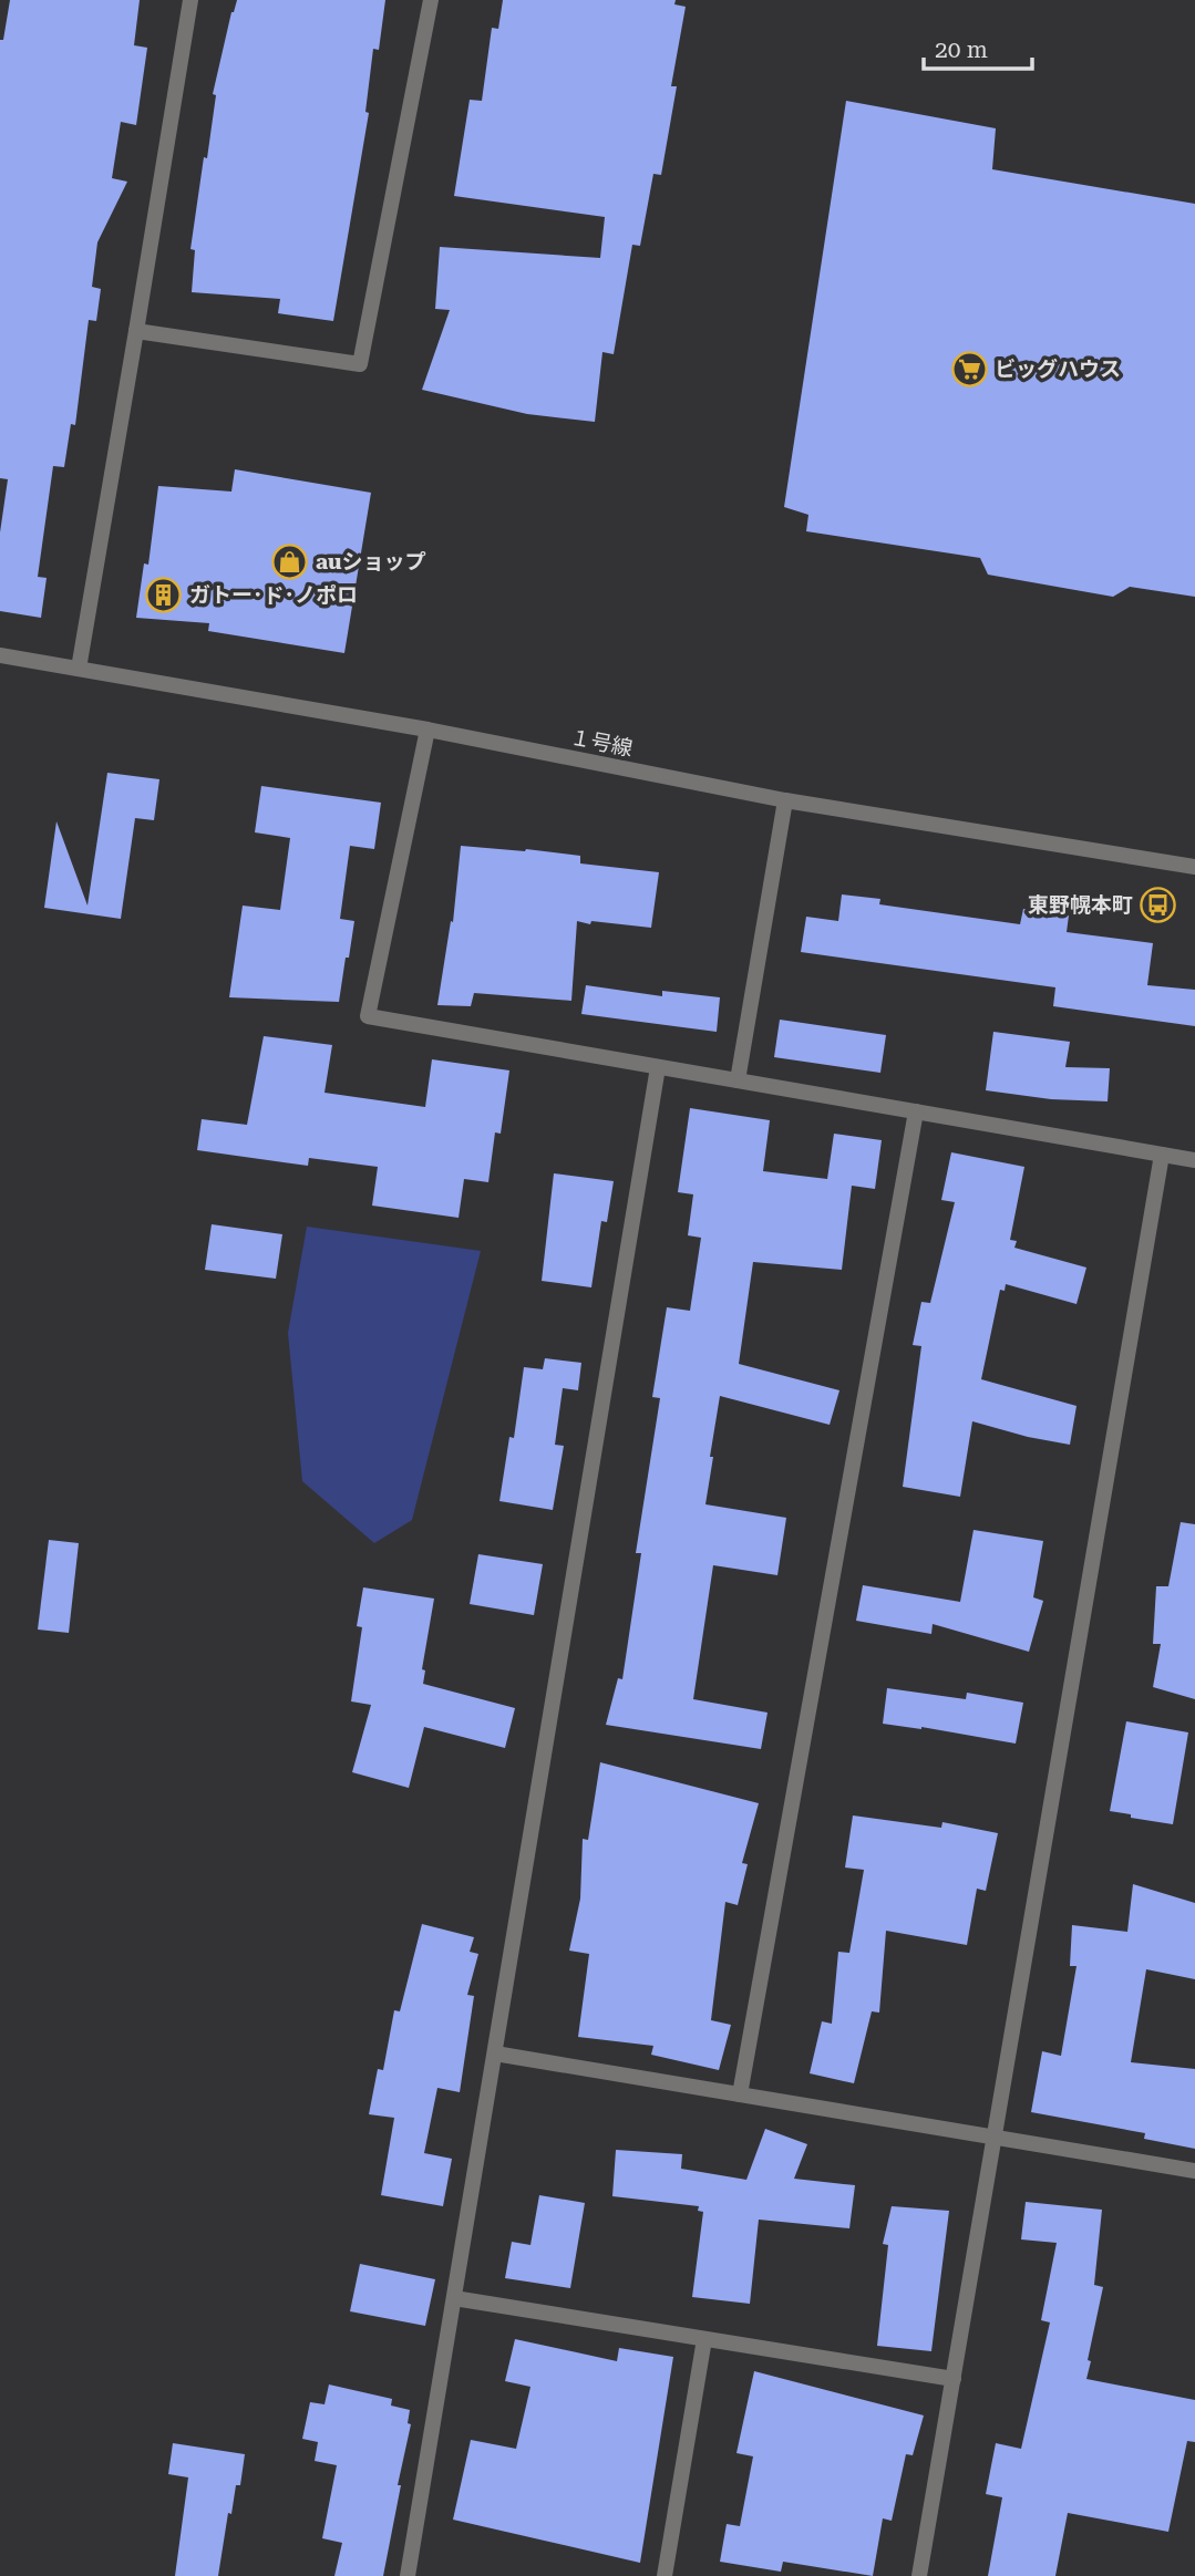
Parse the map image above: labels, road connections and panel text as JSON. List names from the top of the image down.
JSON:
{
  "streets": {
    "street": ["１号線"]
  },
  "places": {
    "supermarket": ["ビッグハウス"],
    "shop": ["auショップ"],
    "building": ["ガトー･ド･ノポロ"],
    "bus stop": ["東野幌本町"]
  },
  "scale_bar": "20 m"
}
